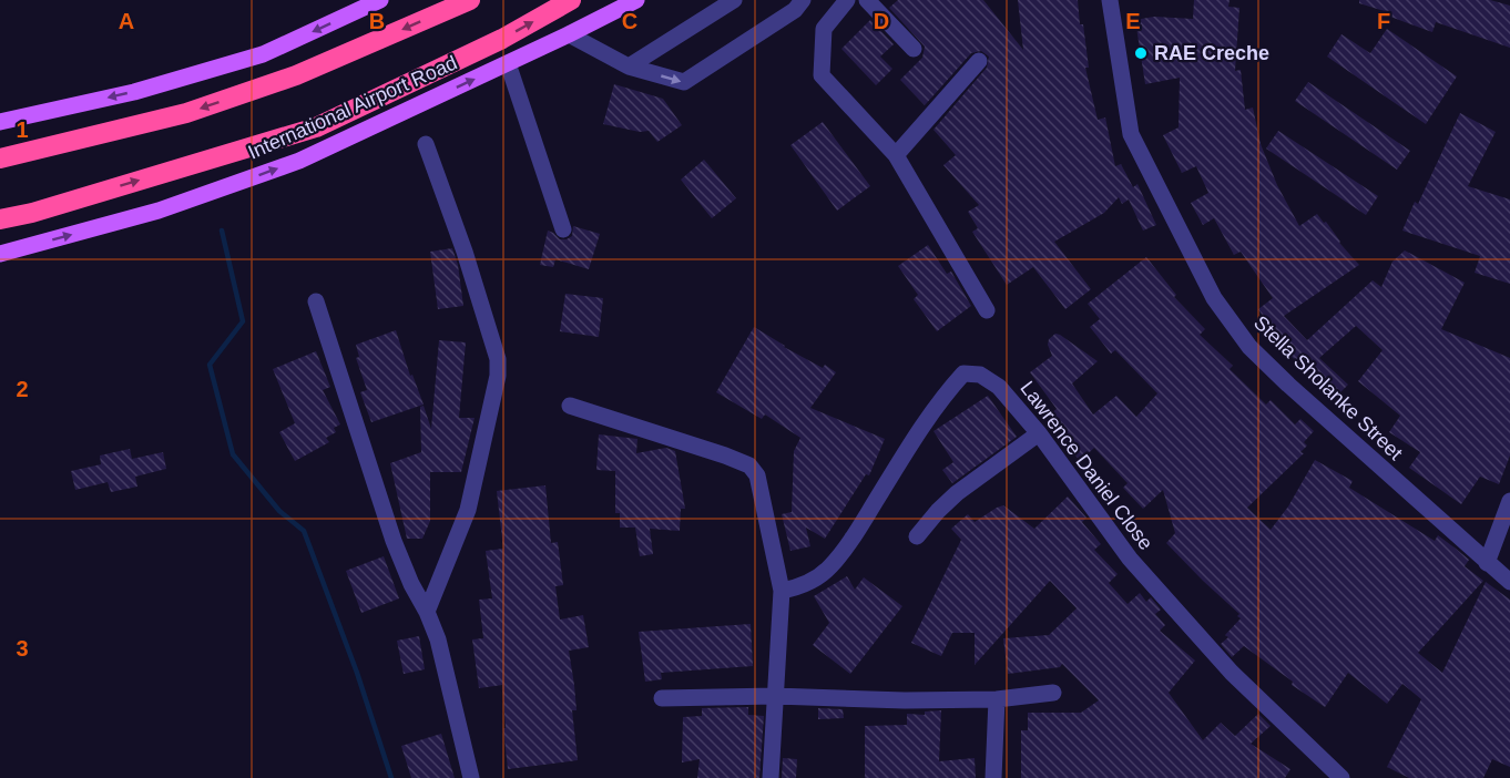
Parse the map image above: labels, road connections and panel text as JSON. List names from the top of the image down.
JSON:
{
  "streets": {
    "highway": ["International Airport Road"],
    "street": ["Stella Sholanke Street", "Lawrence Daniel Close"]
  },
  "places": ["RAE Creche"],
  "grid": {
    "columns": [
      "A",
      "B",
      "C",
      "D",
      "E",
      "F"
    ],
    "rows": ["1", "2", "3"]
  }
}
